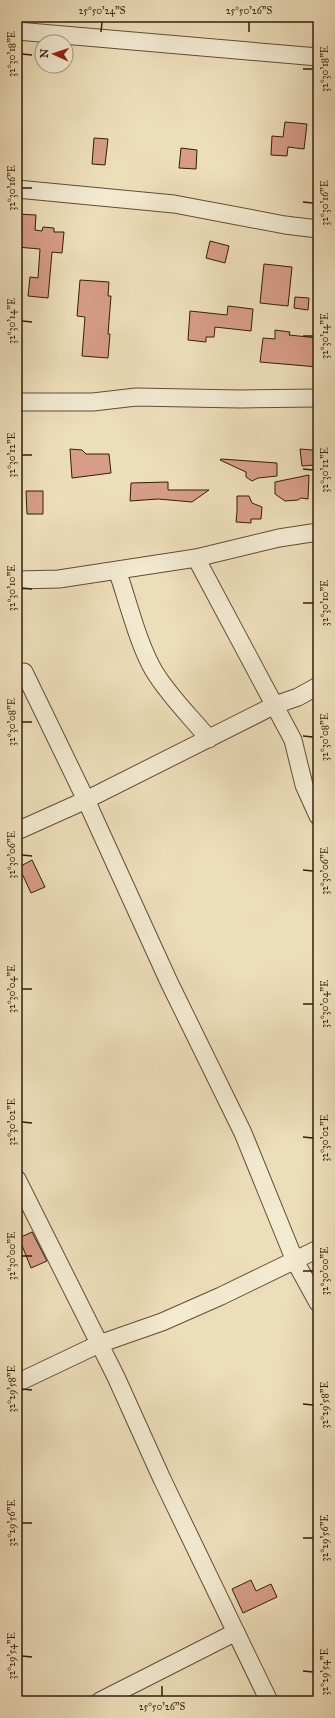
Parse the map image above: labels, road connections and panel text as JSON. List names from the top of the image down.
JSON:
{
  "north": "left",
  "coordinates": [
    "25°50'24\"S",
    "25°50'26\"S",
    "32°30'18\"E",
    "32°30'16\"E",
    "32°30'14\"E",
    "32°30'12\"E",
    "32°30'10\"E",
    "32°30'08\"E",
    "32°30'06\"E",
    "32°30'04\"E",
    "32°30'02\"E",
    "32°30'00\"E",
    "32°29'58\"E",
    "32°29'56\"E",
    "32°29'54\"E"
  ]
}
